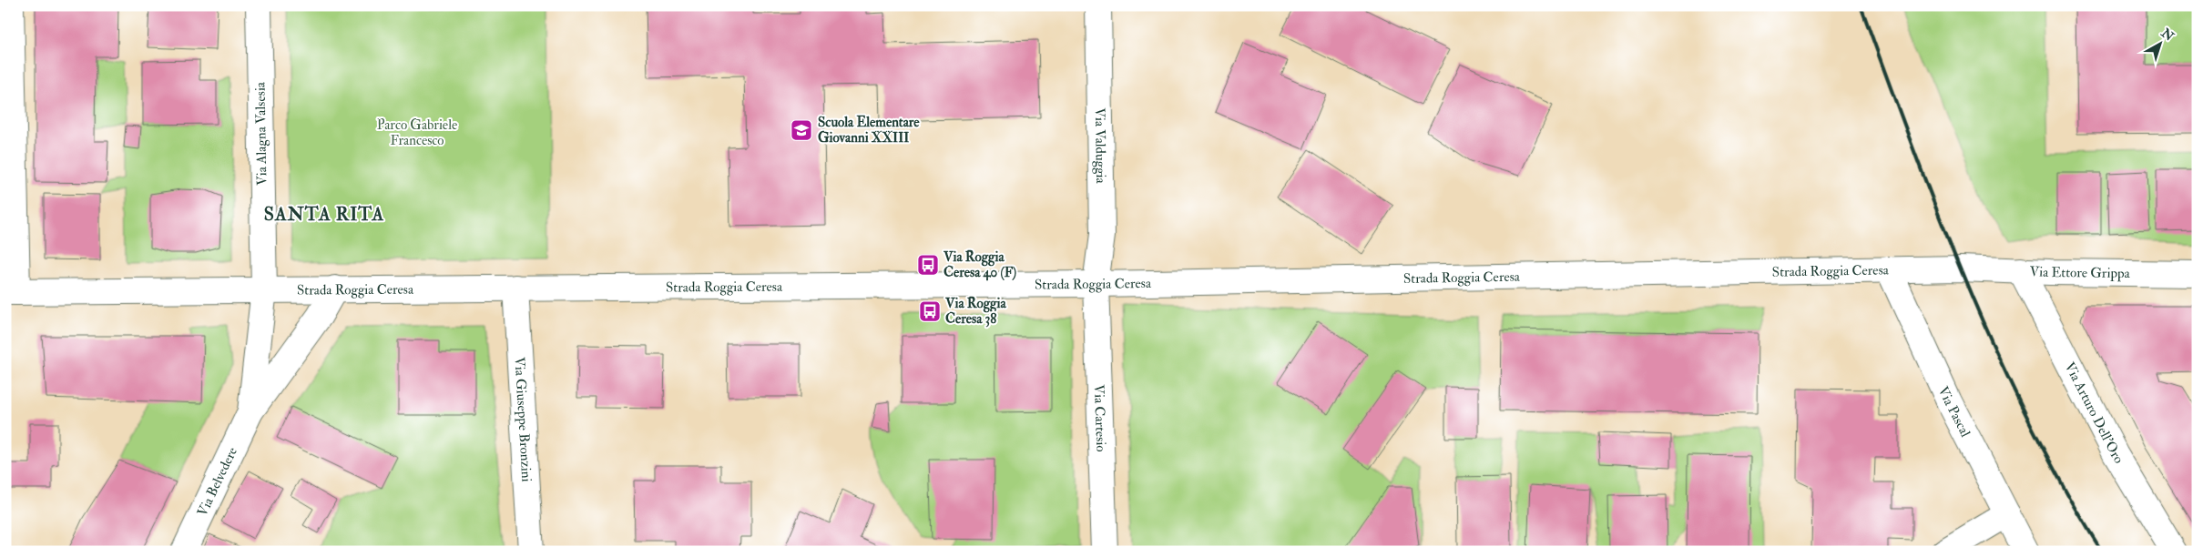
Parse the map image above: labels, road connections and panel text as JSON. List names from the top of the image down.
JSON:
{
  "streets": {
    "street": [
      "Via Alagna Valsesia",
      "Via Valduggia",
      "Strada Roggia Ceresa",
      "Via Ettore Grippa",
      "Via Pascal",
      "Via Arturo Dell'Oro",
      "Via Cartesio",
      "Via Giuseppe Bronzini",
      "Via Belvedere"
    ]
  },
  "crossings": [
    ["Via Alagna Valsesia", "Strada Roggia Ceresa"],
    ["Via Alagna Valsesia", "Via Belvedere"],
    ["Via Valduggia", "Strada Roggia Ceresa"],
    ["Via Valduggia", "Via Cartesio"],
    ["Strada Roggia Ceresa", "Via Ettore Grippa"],
    ["Strada Roggia Ceresa", "Via Pascal"],
    ["Strada Roggia Ceresa", "Via Cartesio"],
    ["Strada Roggia Ceresa", "Via Giuseppe Bronzini"],
    ["Strada Roggia Ceresa", "Via Belvedere"],
    ["Via Ettore Grippa", "Via Arturo Dell'Oro"]
  ],
  "districts": ["SANTA RITA"],
  "parks": ["Parco Gabriele Francesco"],
  "places": {
    "school or university": ["Scuola Elementare Giovanni XXIII"],
    "bus stop": ["Via Roggia Ceresa 40 (F)", "Via Roggia Ceresa 38"]
  },
  "north": "top right"
}
